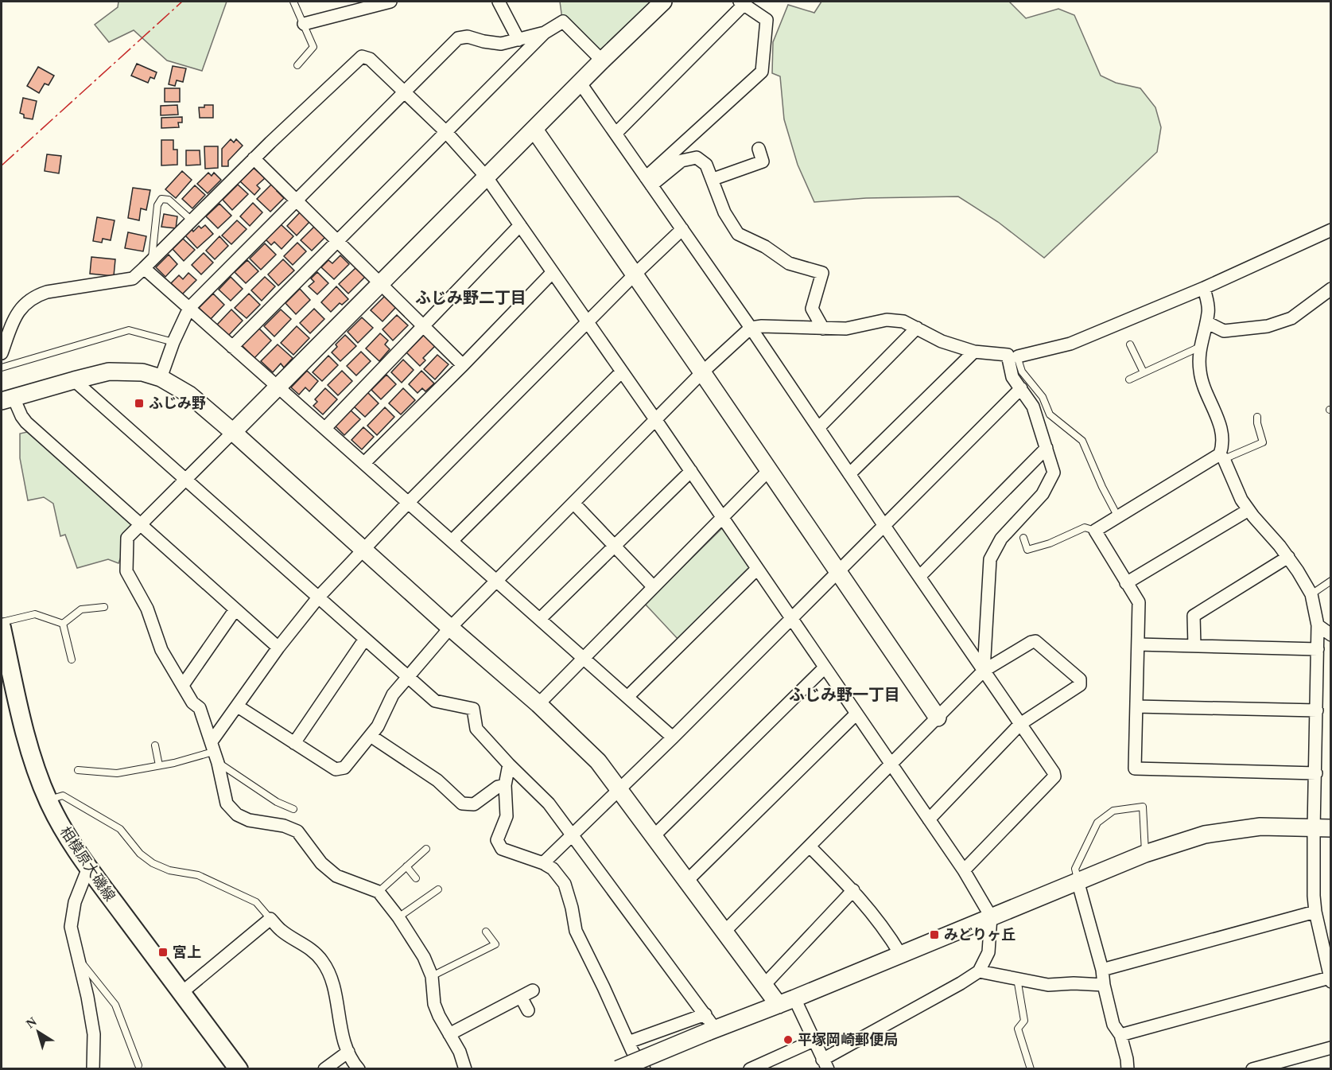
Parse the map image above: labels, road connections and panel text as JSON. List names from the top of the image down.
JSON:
{
  "streets": {
    "main road": ["相模原大磯線"]
  },
  "districts": ["ふじみ野二丁目", "ふじみ野一丁目"],
  "places": {
    "transit": ["ふじみ野", "みどりヶ丘", "宮上"],
    "other": ["平塚岡崎郵便局"]
  },
  "north": "top left"
}
